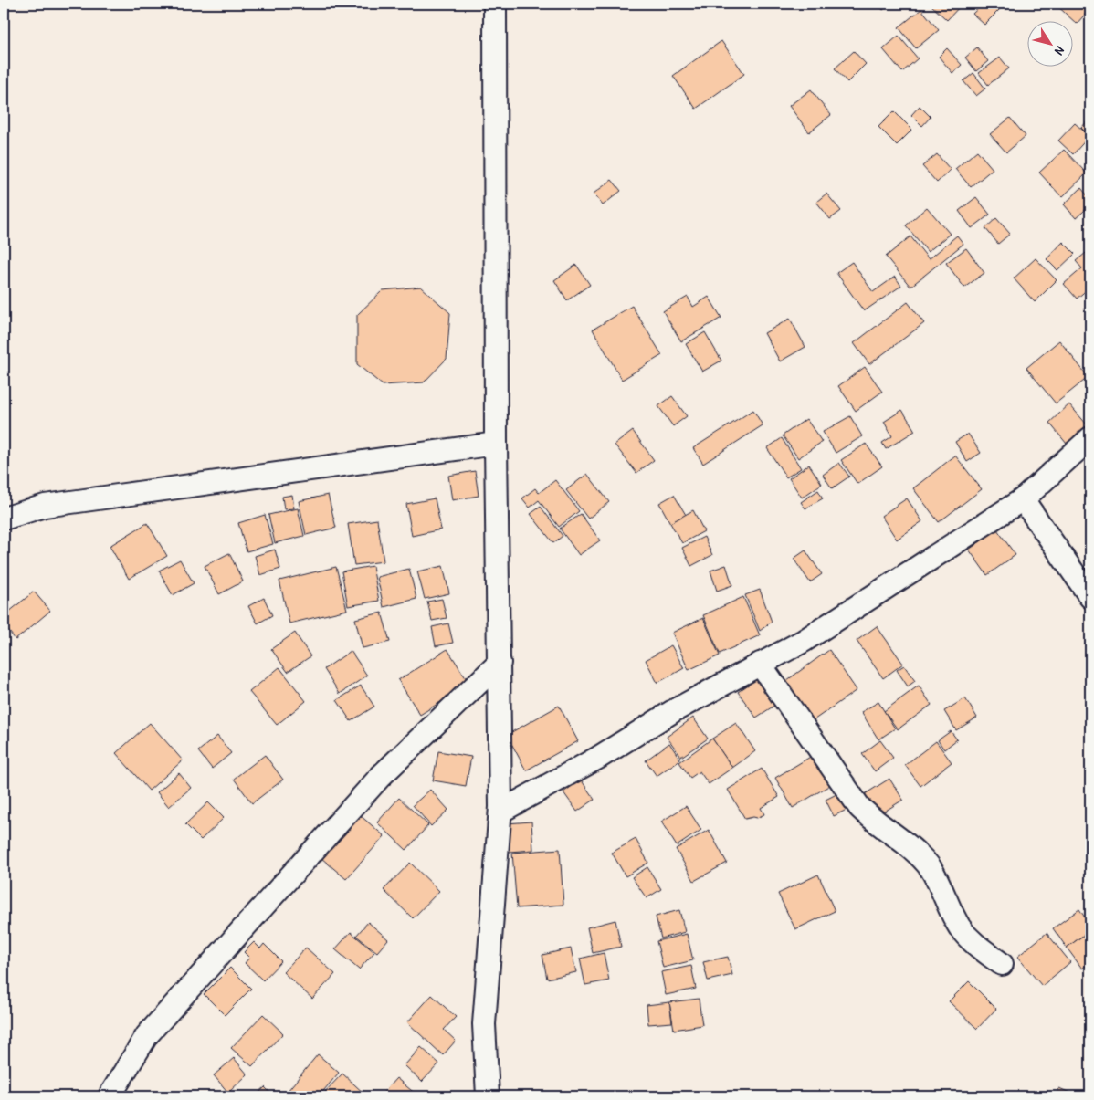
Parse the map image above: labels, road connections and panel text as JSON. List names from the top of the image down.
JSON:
{
  "north": "bottom right"
}
